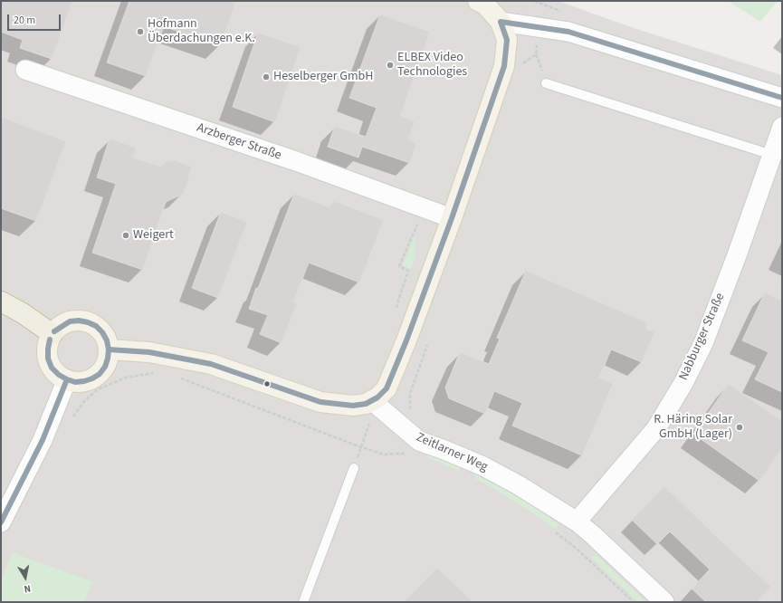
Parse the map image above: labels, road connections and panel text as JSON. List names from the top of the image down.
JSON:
{
  "streets": {
    "street": ["Arzberger Straße", "Nabburger Straße", "Zeitlarner Weg"]
  },
  "crossings": [
    ["Nabburger Straße", "Zeitlarner Weg"]
  ],
  "places": [
    "Hofmann Überdachungen e.K.",
    "ELBEX Video Technologies",
    "Heselberger GmbH",
    "Weigert",
    "R. Häring Solar GmbH (Lager)"
  ],
  "scale_bar": "20 m",
  "north": "bottom"
}
